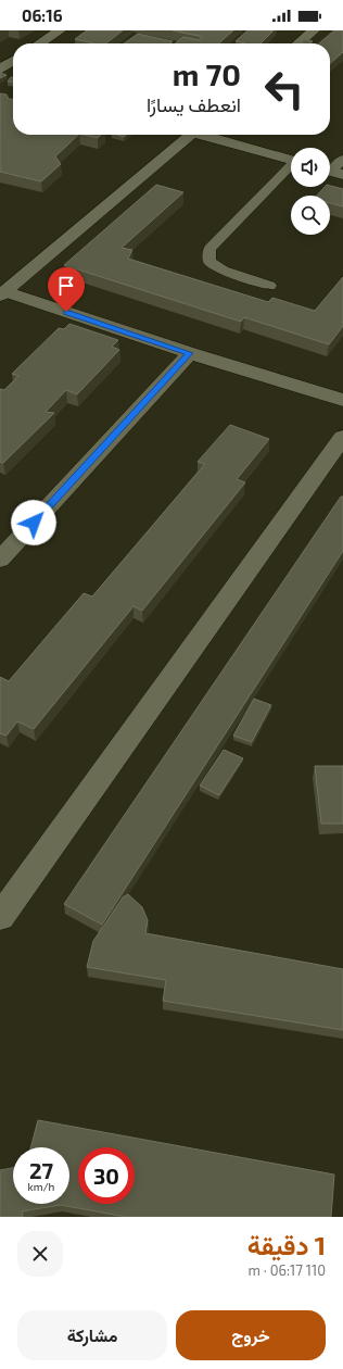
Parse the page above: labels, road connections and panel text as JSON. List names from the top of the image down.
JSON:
{
  "page": {
    "status": "06:16",
    "turn": ["70 m", "انعطف يسارًا"],
    "speed": "27 km/h",
    "limit": "30",
    "heading": ["1 دقيقة", "110 m · 06:17"],
    "buttons": ["خروج", "مشاركة"]
  }
}
